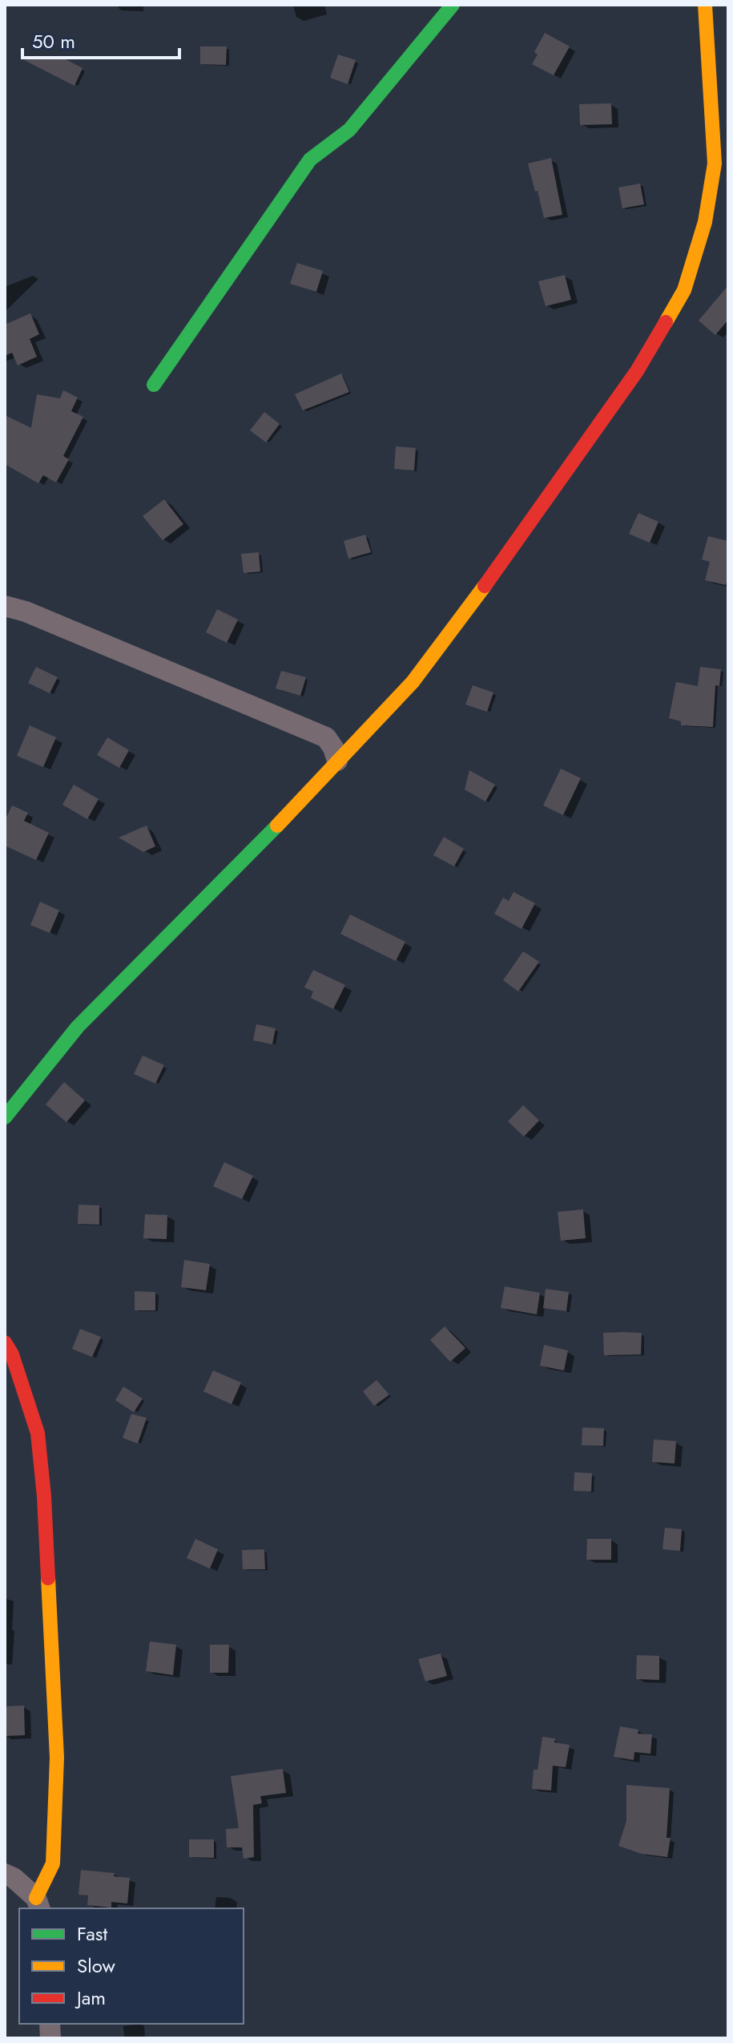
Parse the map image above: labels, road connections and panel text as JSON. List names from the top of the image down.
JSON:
{
  "legend": ["Fast", "Slow", "Jam"],
  "scale_bar": "50 m"
}
